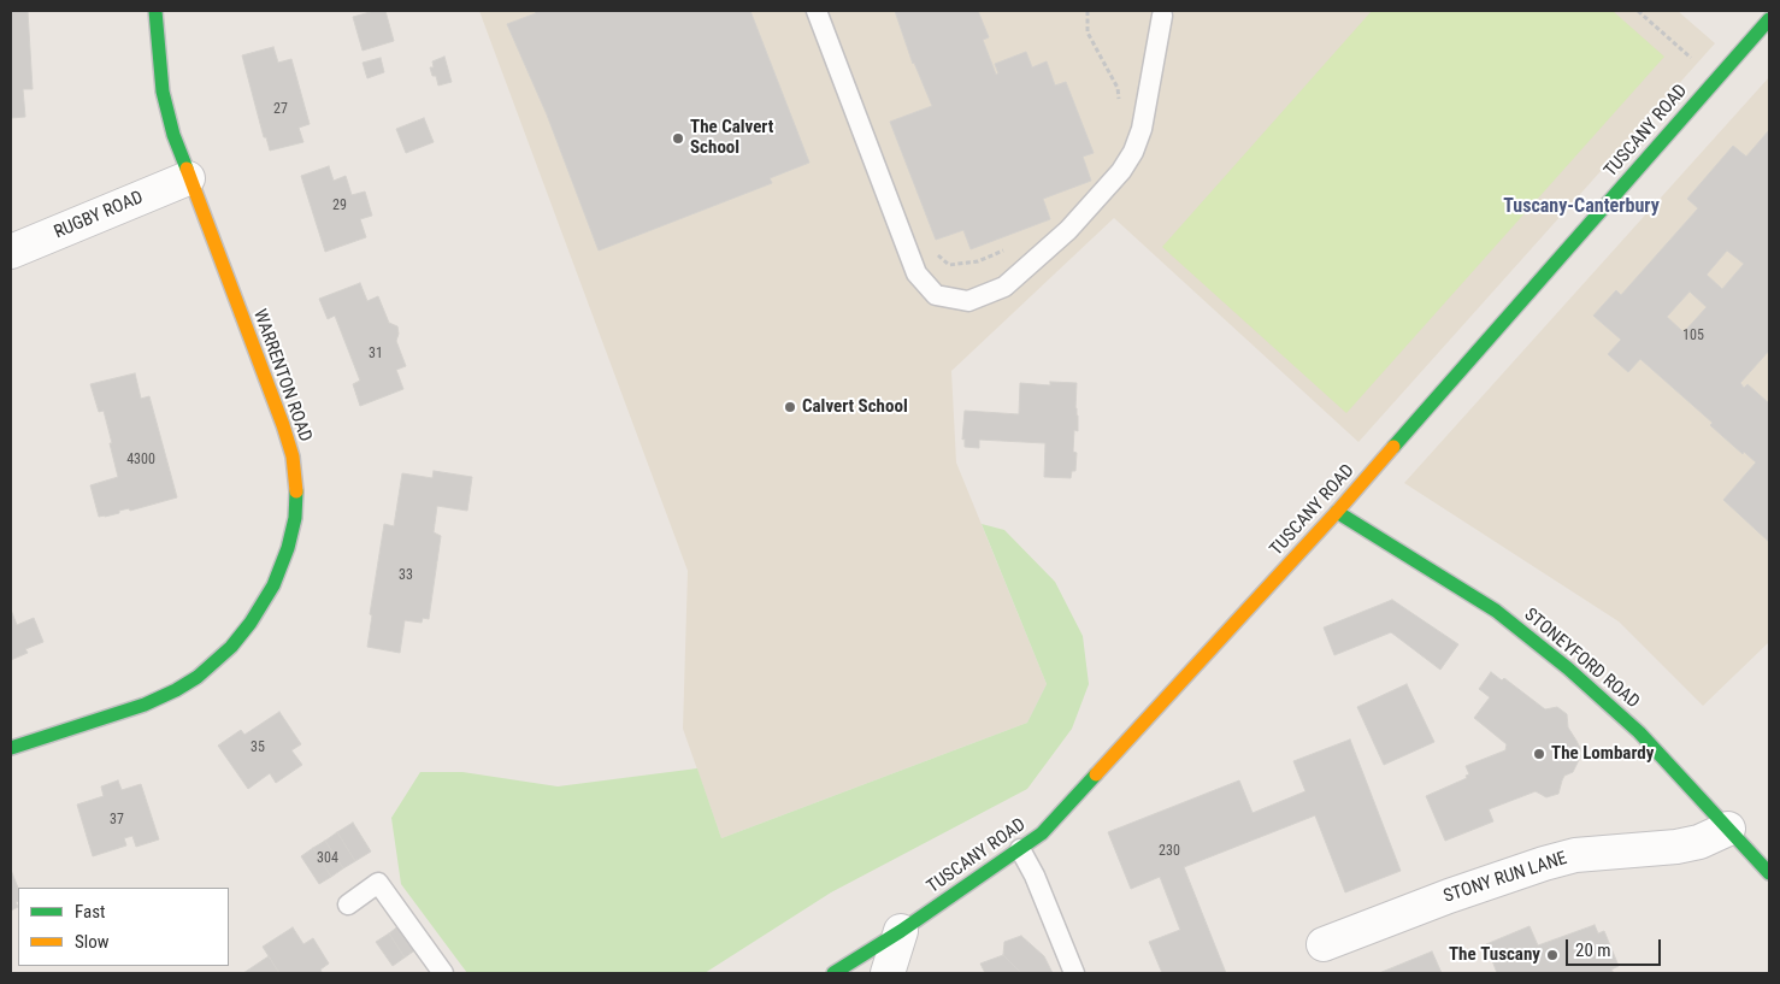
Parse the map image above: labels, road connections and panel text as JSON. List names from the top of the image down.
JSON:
{
  "streets": {
    "street": [
      "TUSCANY ROAD",
      "RUGBY ROAD",
      "WARRENTON ROAD",
      "STONEYFORD ROAD",
      "STONY RUN LANE"
    ]
  },
  "crossings": [
    ["TUSCANY ROAD", "STONEYFORD ROAD"],
    ["RUGBY ROAD", "WARRENTON ROAD"],
    ["STONEYFORD ROAD", "STONY RUN LANE"]
  ],
  "districts": ["Tuscany-Canterbury"],
  "places": [
    "The Calvert School",
    "Calvert School",
    "The Lombardy",
    "The Tuscany"
  ],
  "house_numbers": [
    "27",
    "29",
    "105",
    "31",
    "4300",
    "33",
    "35",
    "37",
    "230",
    "304"
  ],
  "legend": ["Fast", "Slow"],
  "scale_bar": "20 m"
}
